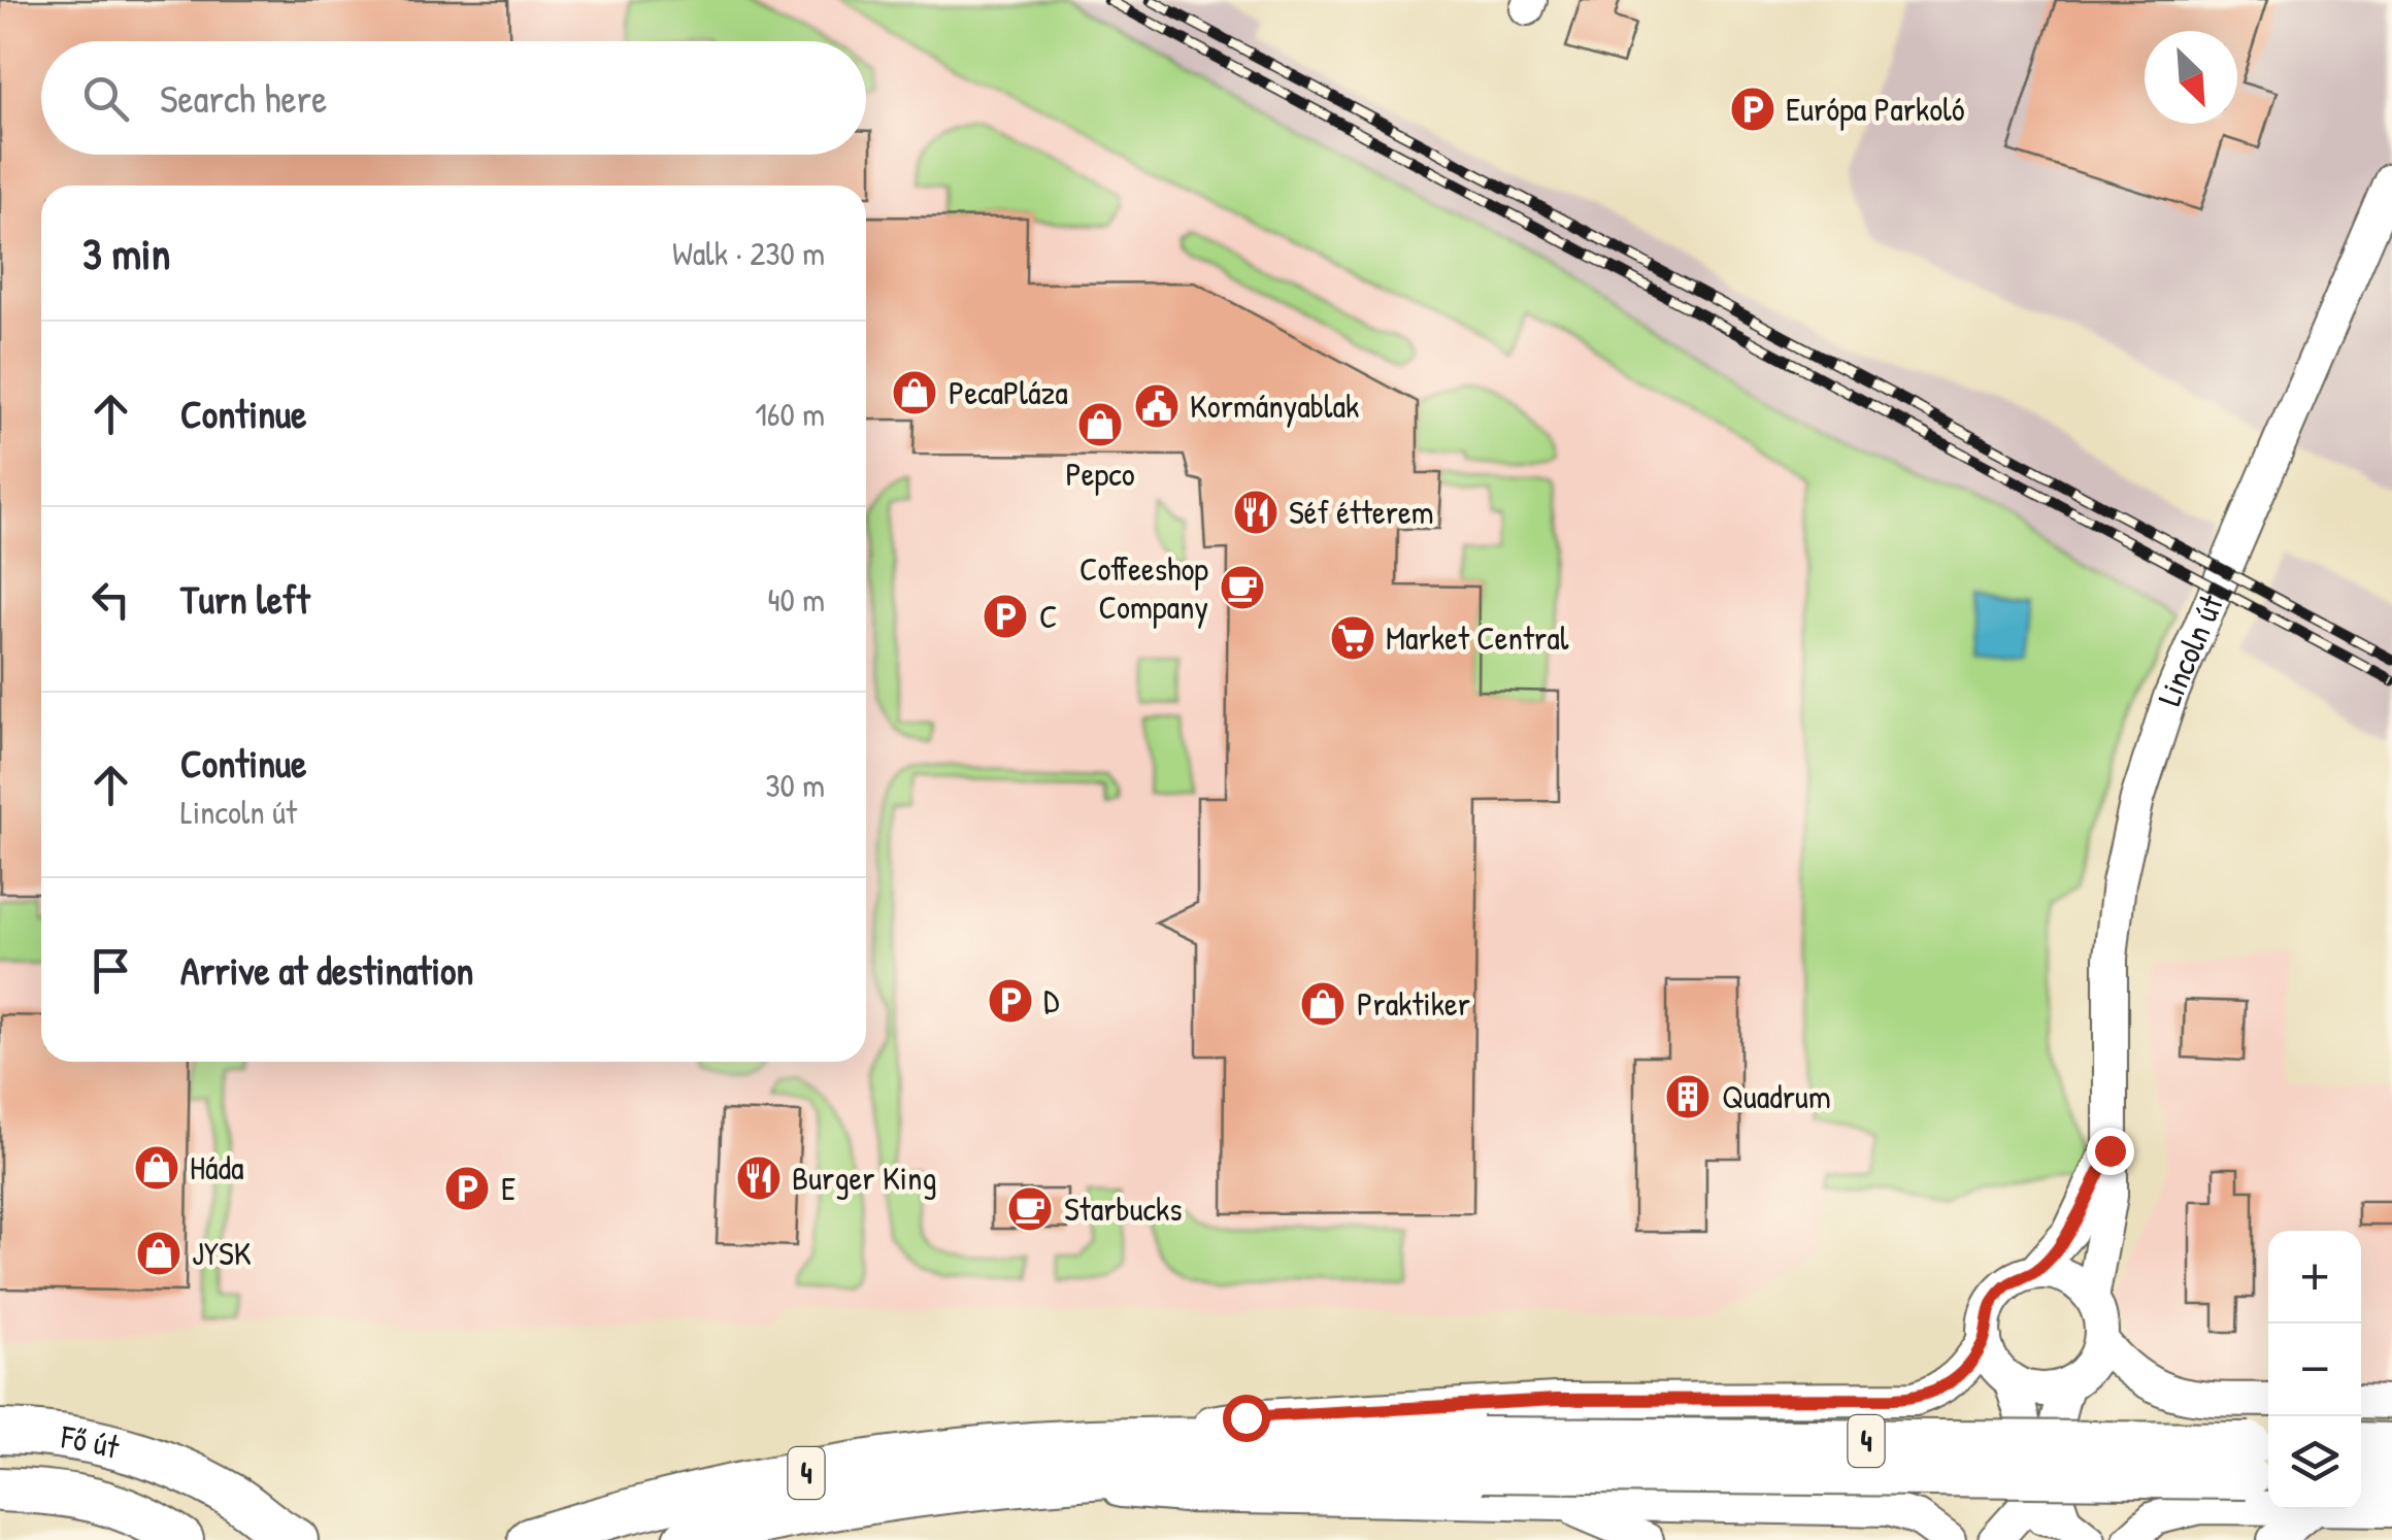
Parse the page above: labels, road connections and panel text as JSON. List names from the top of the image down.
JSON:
{
  "streets": {
    "main road": ["4", "Fő út"],
    "street": ["Lincoln út"]
  },
  "places": {
    "parking": [
      "Európa Parkoló",
      "C",
      "D",
      "E"
    ],
    "shop": [
      "PecaPláza",
      "Pepco",
      "Praktiker",
      "Háda",
      "JYSK"
    ],
    "public building": ["Kormányablak"],
    "restaurant": ["Séf étterem", "Burger King"],
    "cafe": ["Coffeeshop Company", "Starbucks"],
    "supermarket": ["Market Central"],
    "building": ["Quadrum"]
  },
  "north": "bottom right",
  "page": {
    "search": "Search here",
    "heading": ["3 min", "Walk · 230 m"],
    "list": [
      ["Continue", "160 m"],
      ["Turn left", "40 m"],
      ["Continue", "Lincoln út", "30 m"],
      "Arrive at destination"
    ],
    "map_buttons": ["+", "−"]
  }
}
